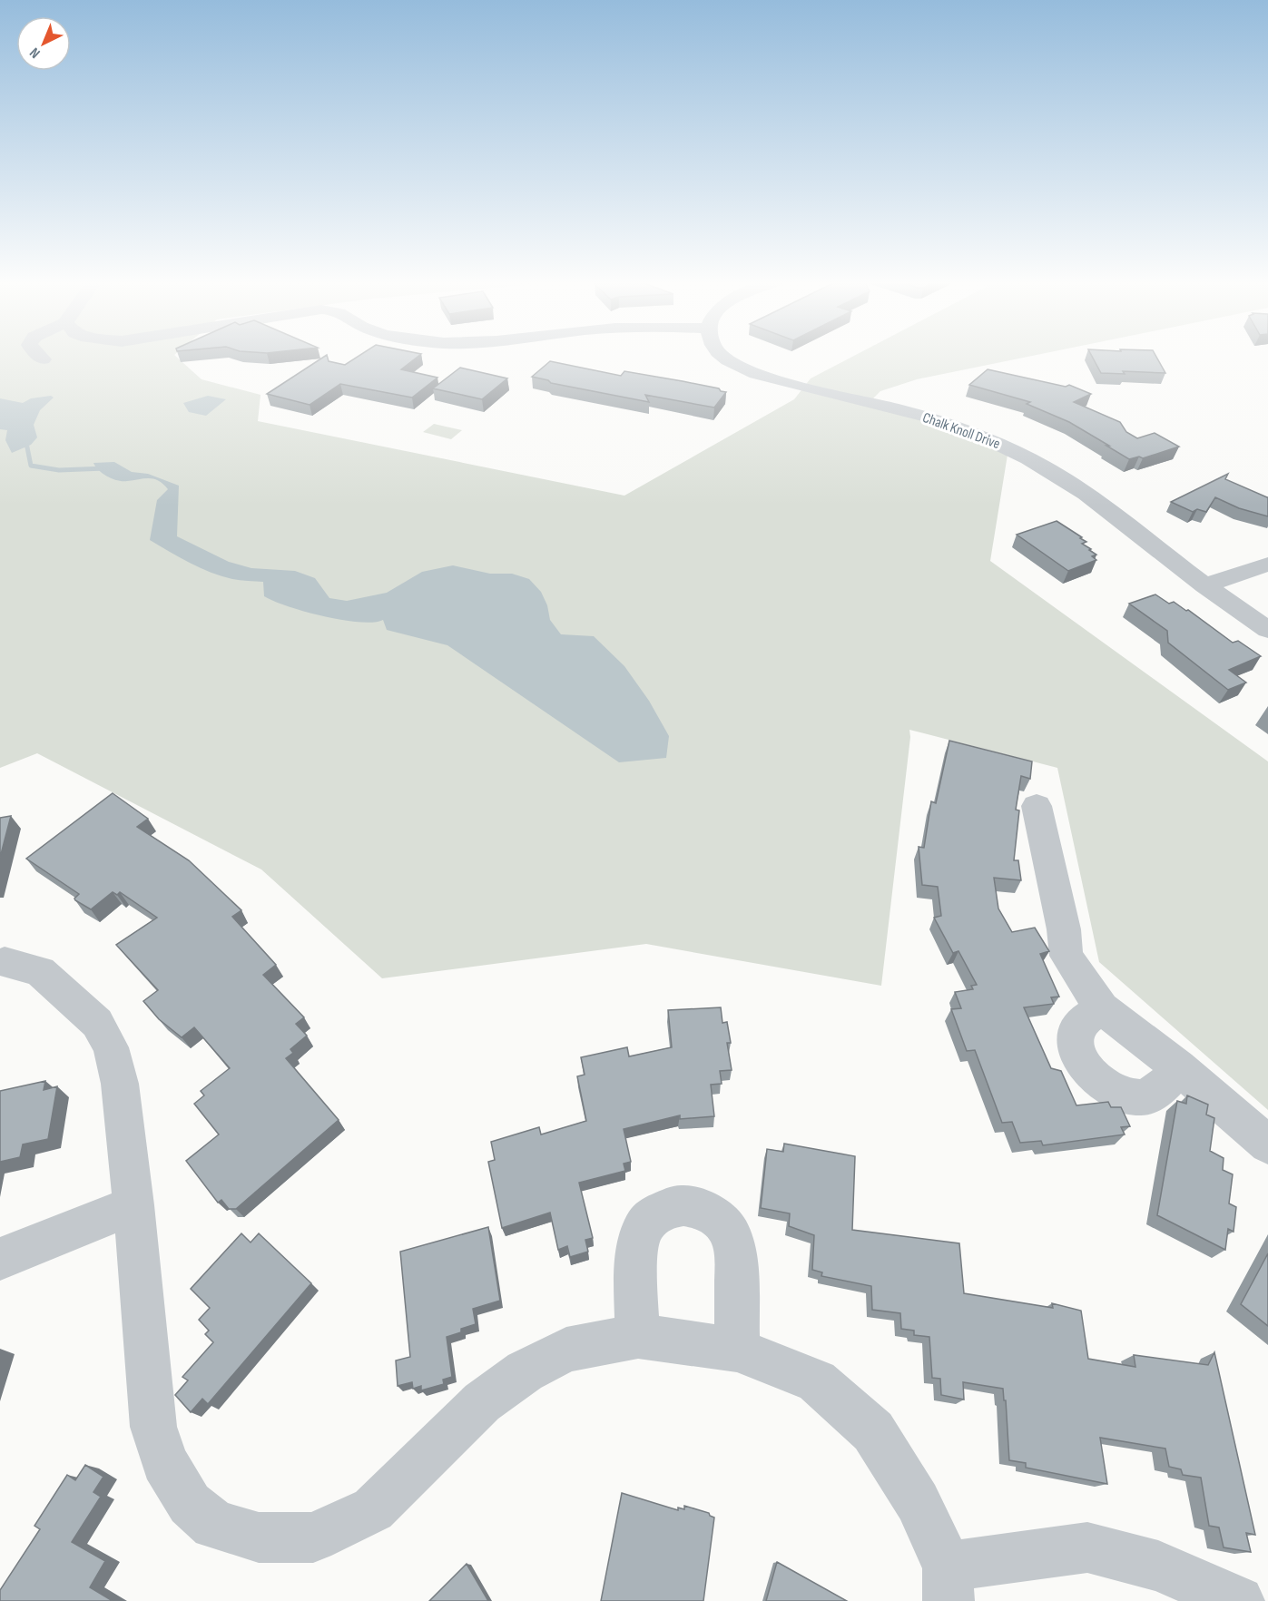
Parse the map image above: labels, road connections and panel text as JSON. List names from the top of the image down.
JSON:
{
  "streets": {
    "street": ["Chalk Knoll Drive"]
  },
  "north": "bottom left"
}
